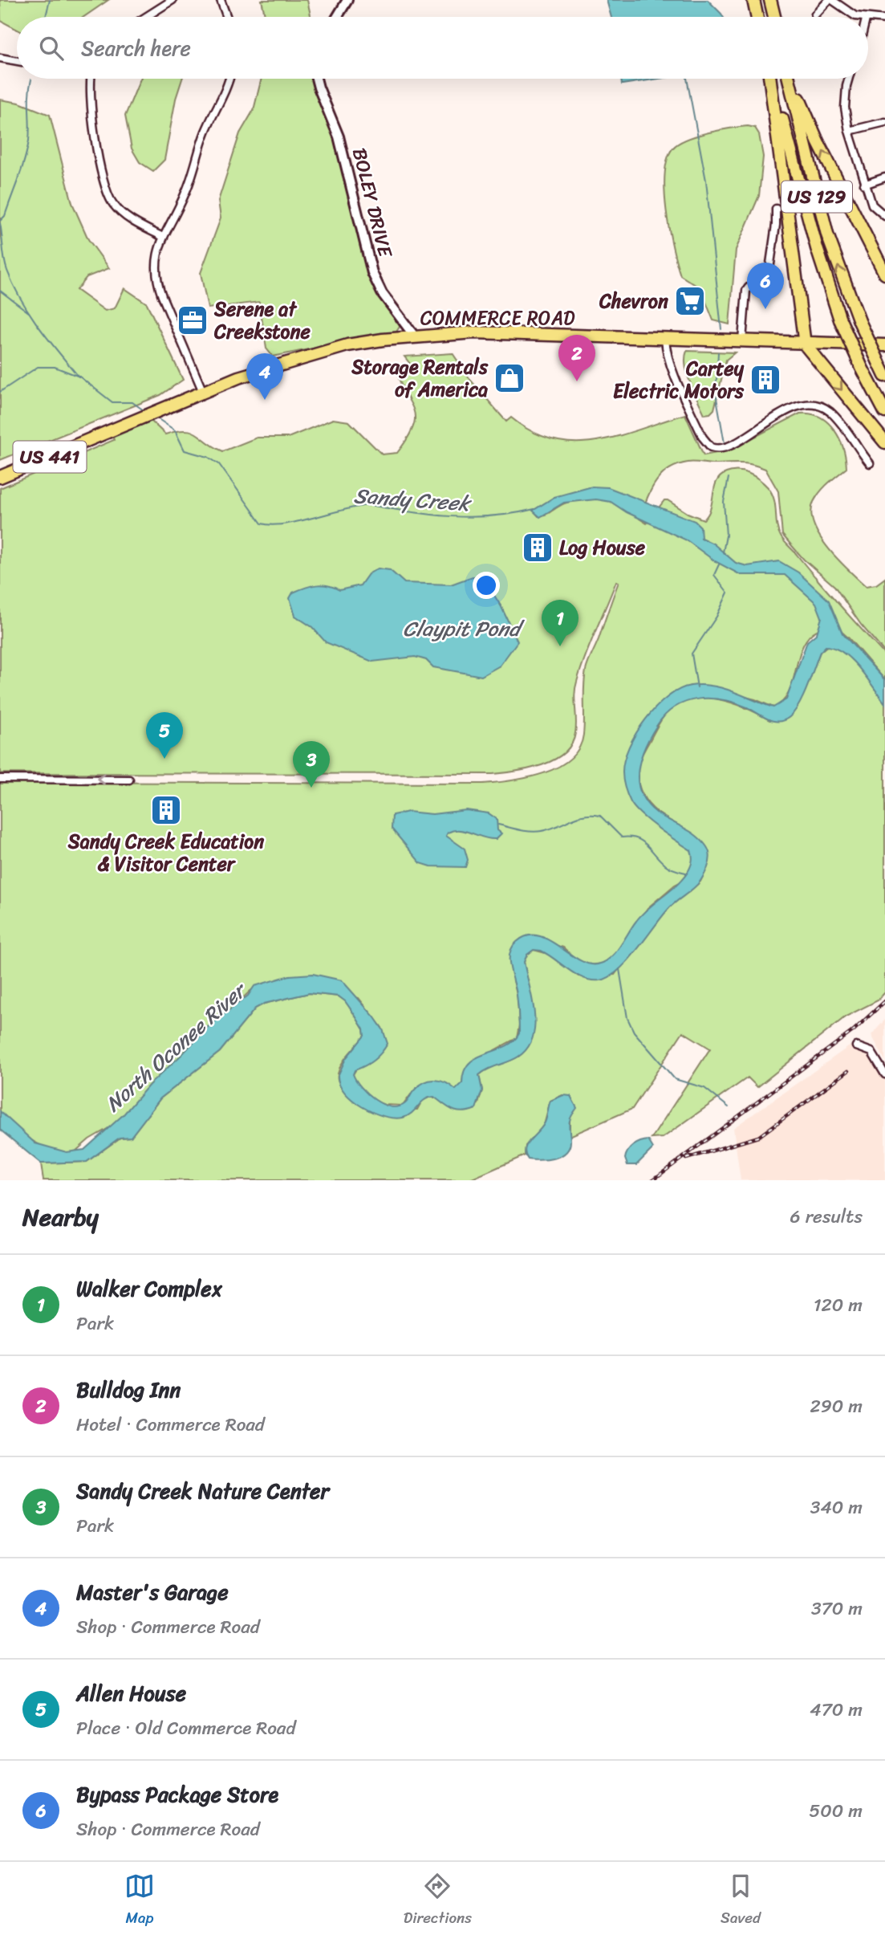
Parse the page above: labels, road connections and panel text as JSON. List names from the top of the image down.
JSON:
{
  "streets": {
    "highway": ["US 129", "COMMERCE ROAD", "US 441"],
    "street": ["BOLEY DRIVE"]
  },
  "crossings": [
    ["BOLEY DRIVE", "COMMERCE ROAD"]
  ],
  "water": ["Sandy Creek", "Claypit Pond", "North Oconee River"],
  "places": {
    "supermarket": ["Chevron"],
    "office": ["Serene at Creekstone"],
    "shop": ["Storage Rentals of America"],
    "building": ["Cartey Electric Motors", "Log House", "Sandy Creek Education & Visitor Center"]
  },
  "page": {
    "search": "Search here",
    "pins": [
      "6",
      "2",
      "4",
      "1",
      "5",
      "3"
    ],
    "heading": ["Nearby", "6 results"],
    "list": [
      {
        "mark": "1",
        "name": "Walker Complex",
        "note": "Park",
        "value": "120 m"
      },
      {
        "mark": "2",
        "name": "Bulldog Inn",
        "note": "Hotel · Commerce Road",
        "value": "290 m"
      },
      {
        "mark": "3",
        "name": "Sandy Creek Nature Center",
        "note": "Park",
        "value": "340 m"
      },
      {
        "mark": "4",
        "name": "Master's Garage",
        "note": "Shop · Commerce Road",
        "value": "370 m"
      },
      {
        "mark": "5",
        "name": "Allen House",
        "note": "Place · Old Commerce Road",
        "value": "470 m"
      },
      {
        "mark": "6",
        "name": "Bypass Package Store",
        "note": "Shop · Commerce Road",
        "value": "500 m"
      }
    ],
    "nav": ["Map", "Directions", "Saved"]
  }
}
